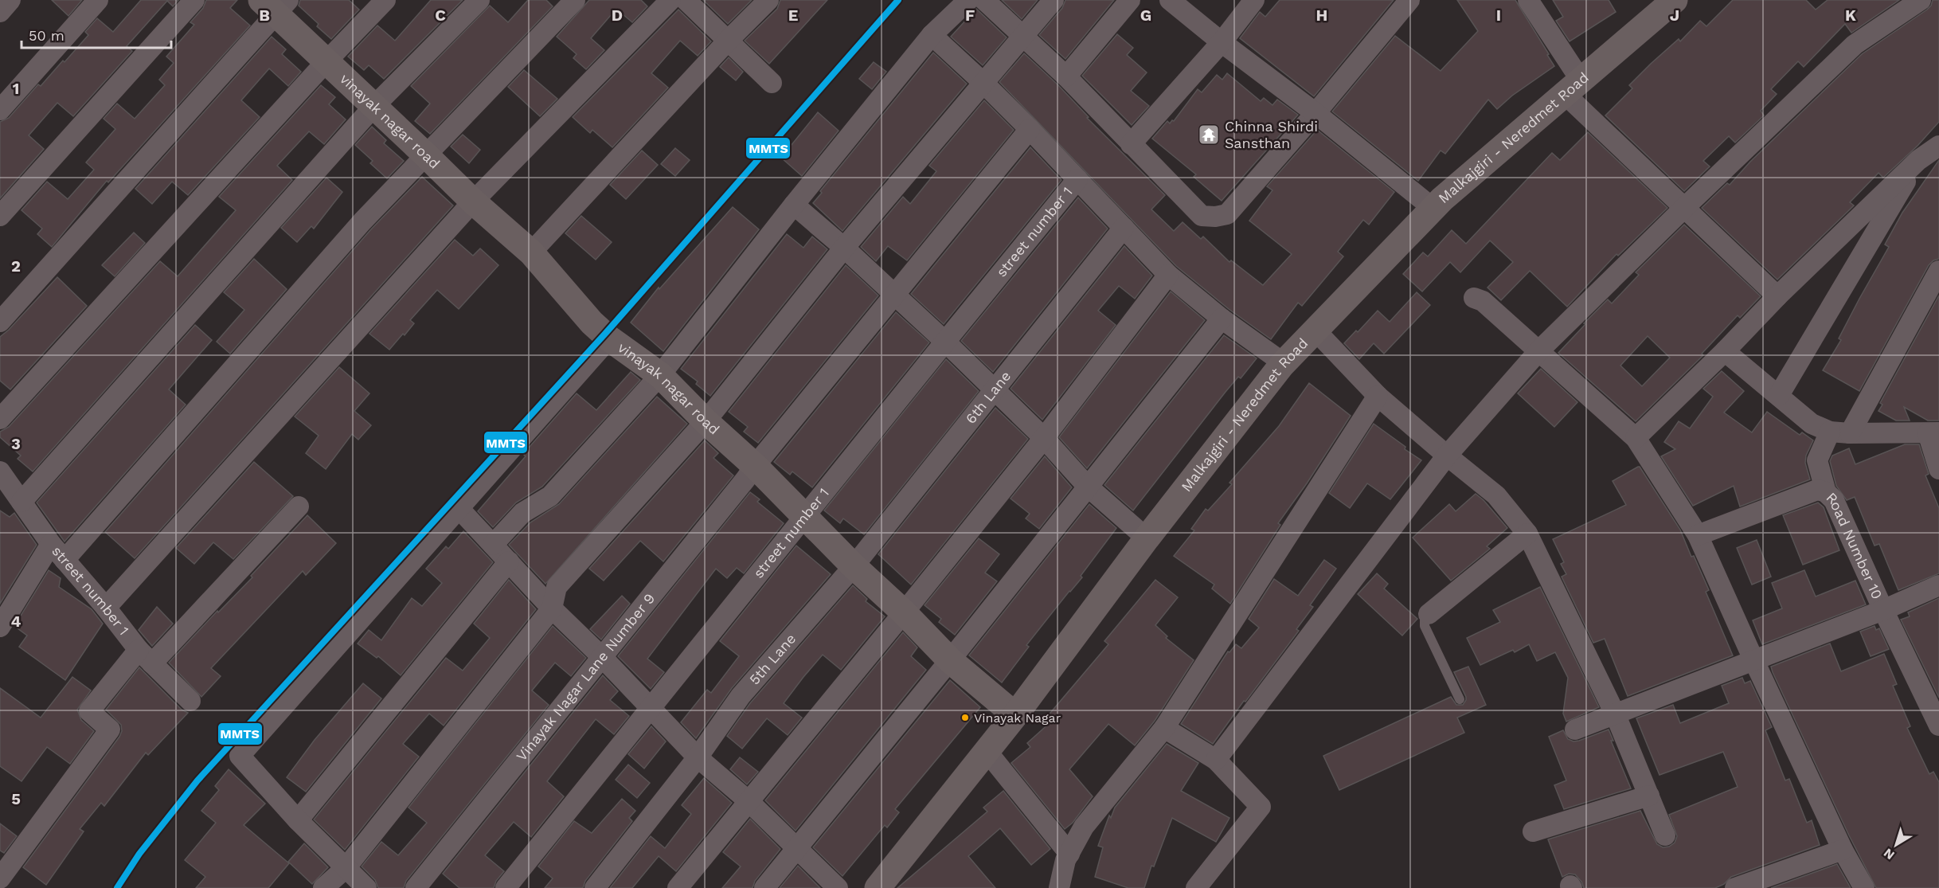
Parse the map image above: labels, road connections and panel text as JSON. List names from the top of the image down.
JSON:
{
  "streets": {
    "main road": ["vinayak nagar road", "Malkajgiri - Neredmet Road"],
    "street": [
      "street number 1",
      "6th Lane",
      "Road Number 10",
      "5th Lane",
      "Vinayak Nagar Lane Number 9"
    ]
  },
  "crossings": [
    ["vinayak nagar road", "Malkajgiri - Neredmet Road"],
    ["vinayak nagar road", "street number 1"],
    ["vinayak nagar road", "6th Lane"],
    ["vinayak nagar road", "5th Lane"],
    ["vinayak nagar road", "Vinayak Nagar Lane Number 9"],
    ["6th Lane", "5th Lane"]
  ],
  "places": {
    "temple": ["Chinna Shirdi Sansthan"],
    "other": ["Vinayak Nagar"]
  },
  "lines": ["transit line MMTS"],
  "scale_bar": "50 m",
  "north": "bottom left",
  "grid": {
    "columns": [
      "B",
      "C",
      "D",
      "E",
      "F",
      "G",
      "H",
      "I",
      "J",
      "K"
    ],
    "rows": [
      "1",
      "2",
      "3",
      "4",
      "5"
    ]
  }
}
